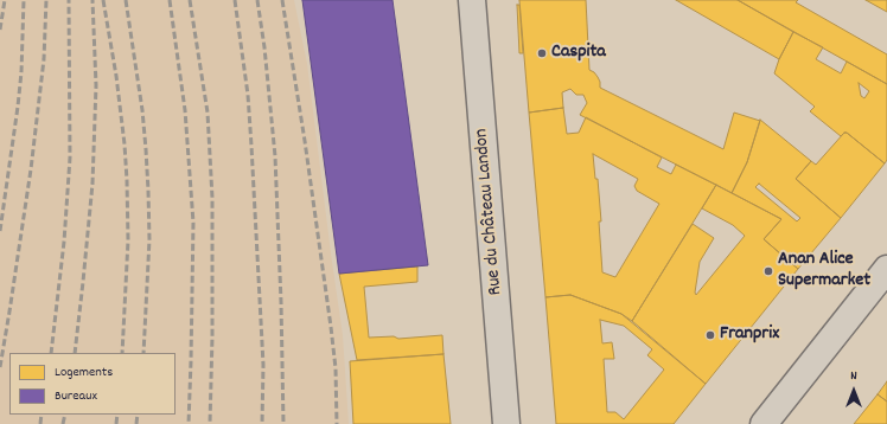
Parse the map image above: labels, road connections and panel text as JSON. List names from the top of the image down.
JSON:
{
  "streets": {
    "street": ["Rue du Château Landon"]
  },
  "places": ["Caspita", "Anan Alice Supermarket", "Franprix"],
  "legend": ["Logements", "Bureaux"],
  "north": "top"
}
